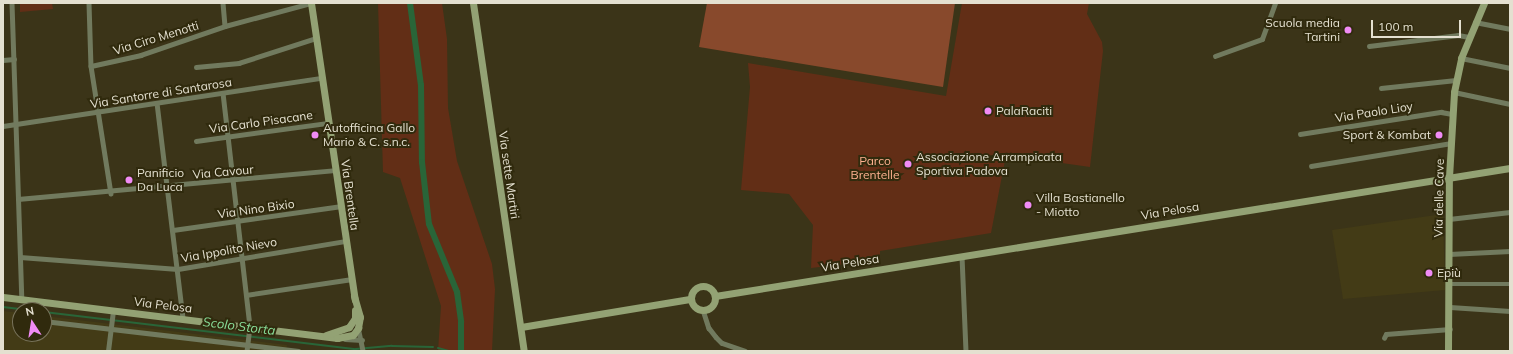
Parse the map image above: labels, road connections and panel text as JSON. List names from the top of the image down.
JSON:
{
  "streets": {
    "street": [
      "Via Ciro Menotti",
      "Via Santorre di Santarosa",
      "Via Paolo Lioy",
      "Via Carlo Pisacane",
      "Via Cavour",
      "Via sette Martiri",
      "Via Brentella",
      "Via delle Cave",
      "Via Nino Bixio",
      "Via Pelosa",
      "Via Ippolito Nievo"
    ]
  },
  "crossings": [
    ["Via Ciro Menotti", "Via Brentella"],
    ["Via Santorre di Santarosa", "Via Brentella"],
    ["Via Paolo Lioy", "Via delle Cave"],
    ["Via Carlo Pisacane", "Via Brentella"],
    ["Via Cavour", "Via Brentella"],
    ["Via Brentella", "Via Nino Bixio"],
    ["Via Brentella", "Via Ippolito Nievo"],
    ["Via delle Cave", "Via Pelosa"]
  ],
  "water": ["Scolo Storta"],
  "parks": ["Parco Brentelle"],
  "places": [
    "Scuola media Tartini",
    "PalaRaciti",
    "Autofficina Gallo Mario & C. s.n.c.",
    "Sport & Kombat",
    "Associazione Arrampicata Sportiva Padova",
    "Panificio Da Luca",
    "Villa Bastianello - Miotto",
    "Epiù"
  ],
  "scale_bar": "100 m",
  "north": "top"
}
